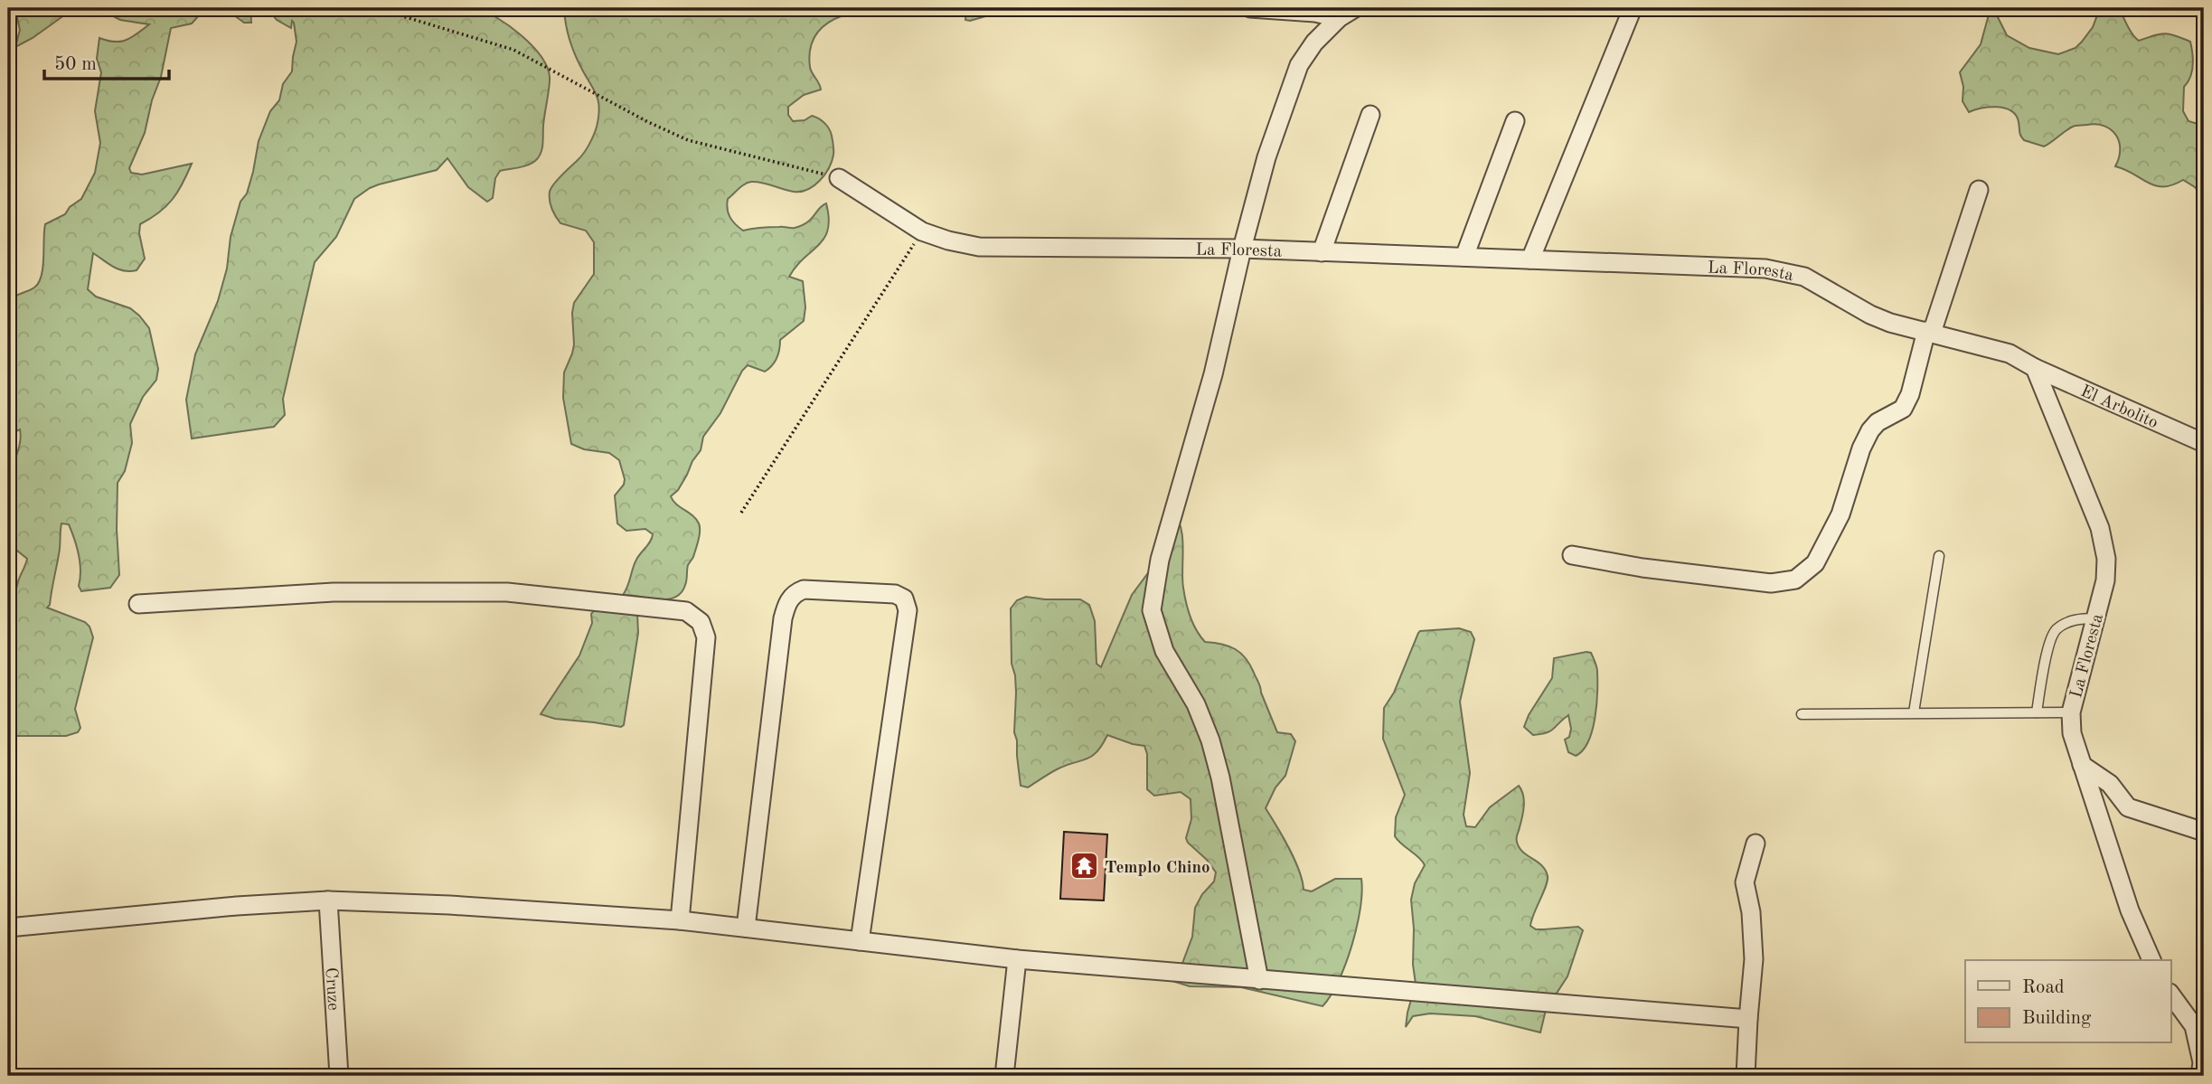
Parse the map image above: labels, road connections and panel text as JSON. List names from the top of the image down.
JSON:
{
  "streets": {
    "street": ["La Floresta", "El Arbolito", "Cruze"]
  },
  "crossings": [
    ["La Floresta", "El Arbolito"]
  ],
  "places": {
    "temple": ["Templo Chino"]
  },
  "legend": ["Road", "Building"],
  "scale_bar": "50 m"
}
